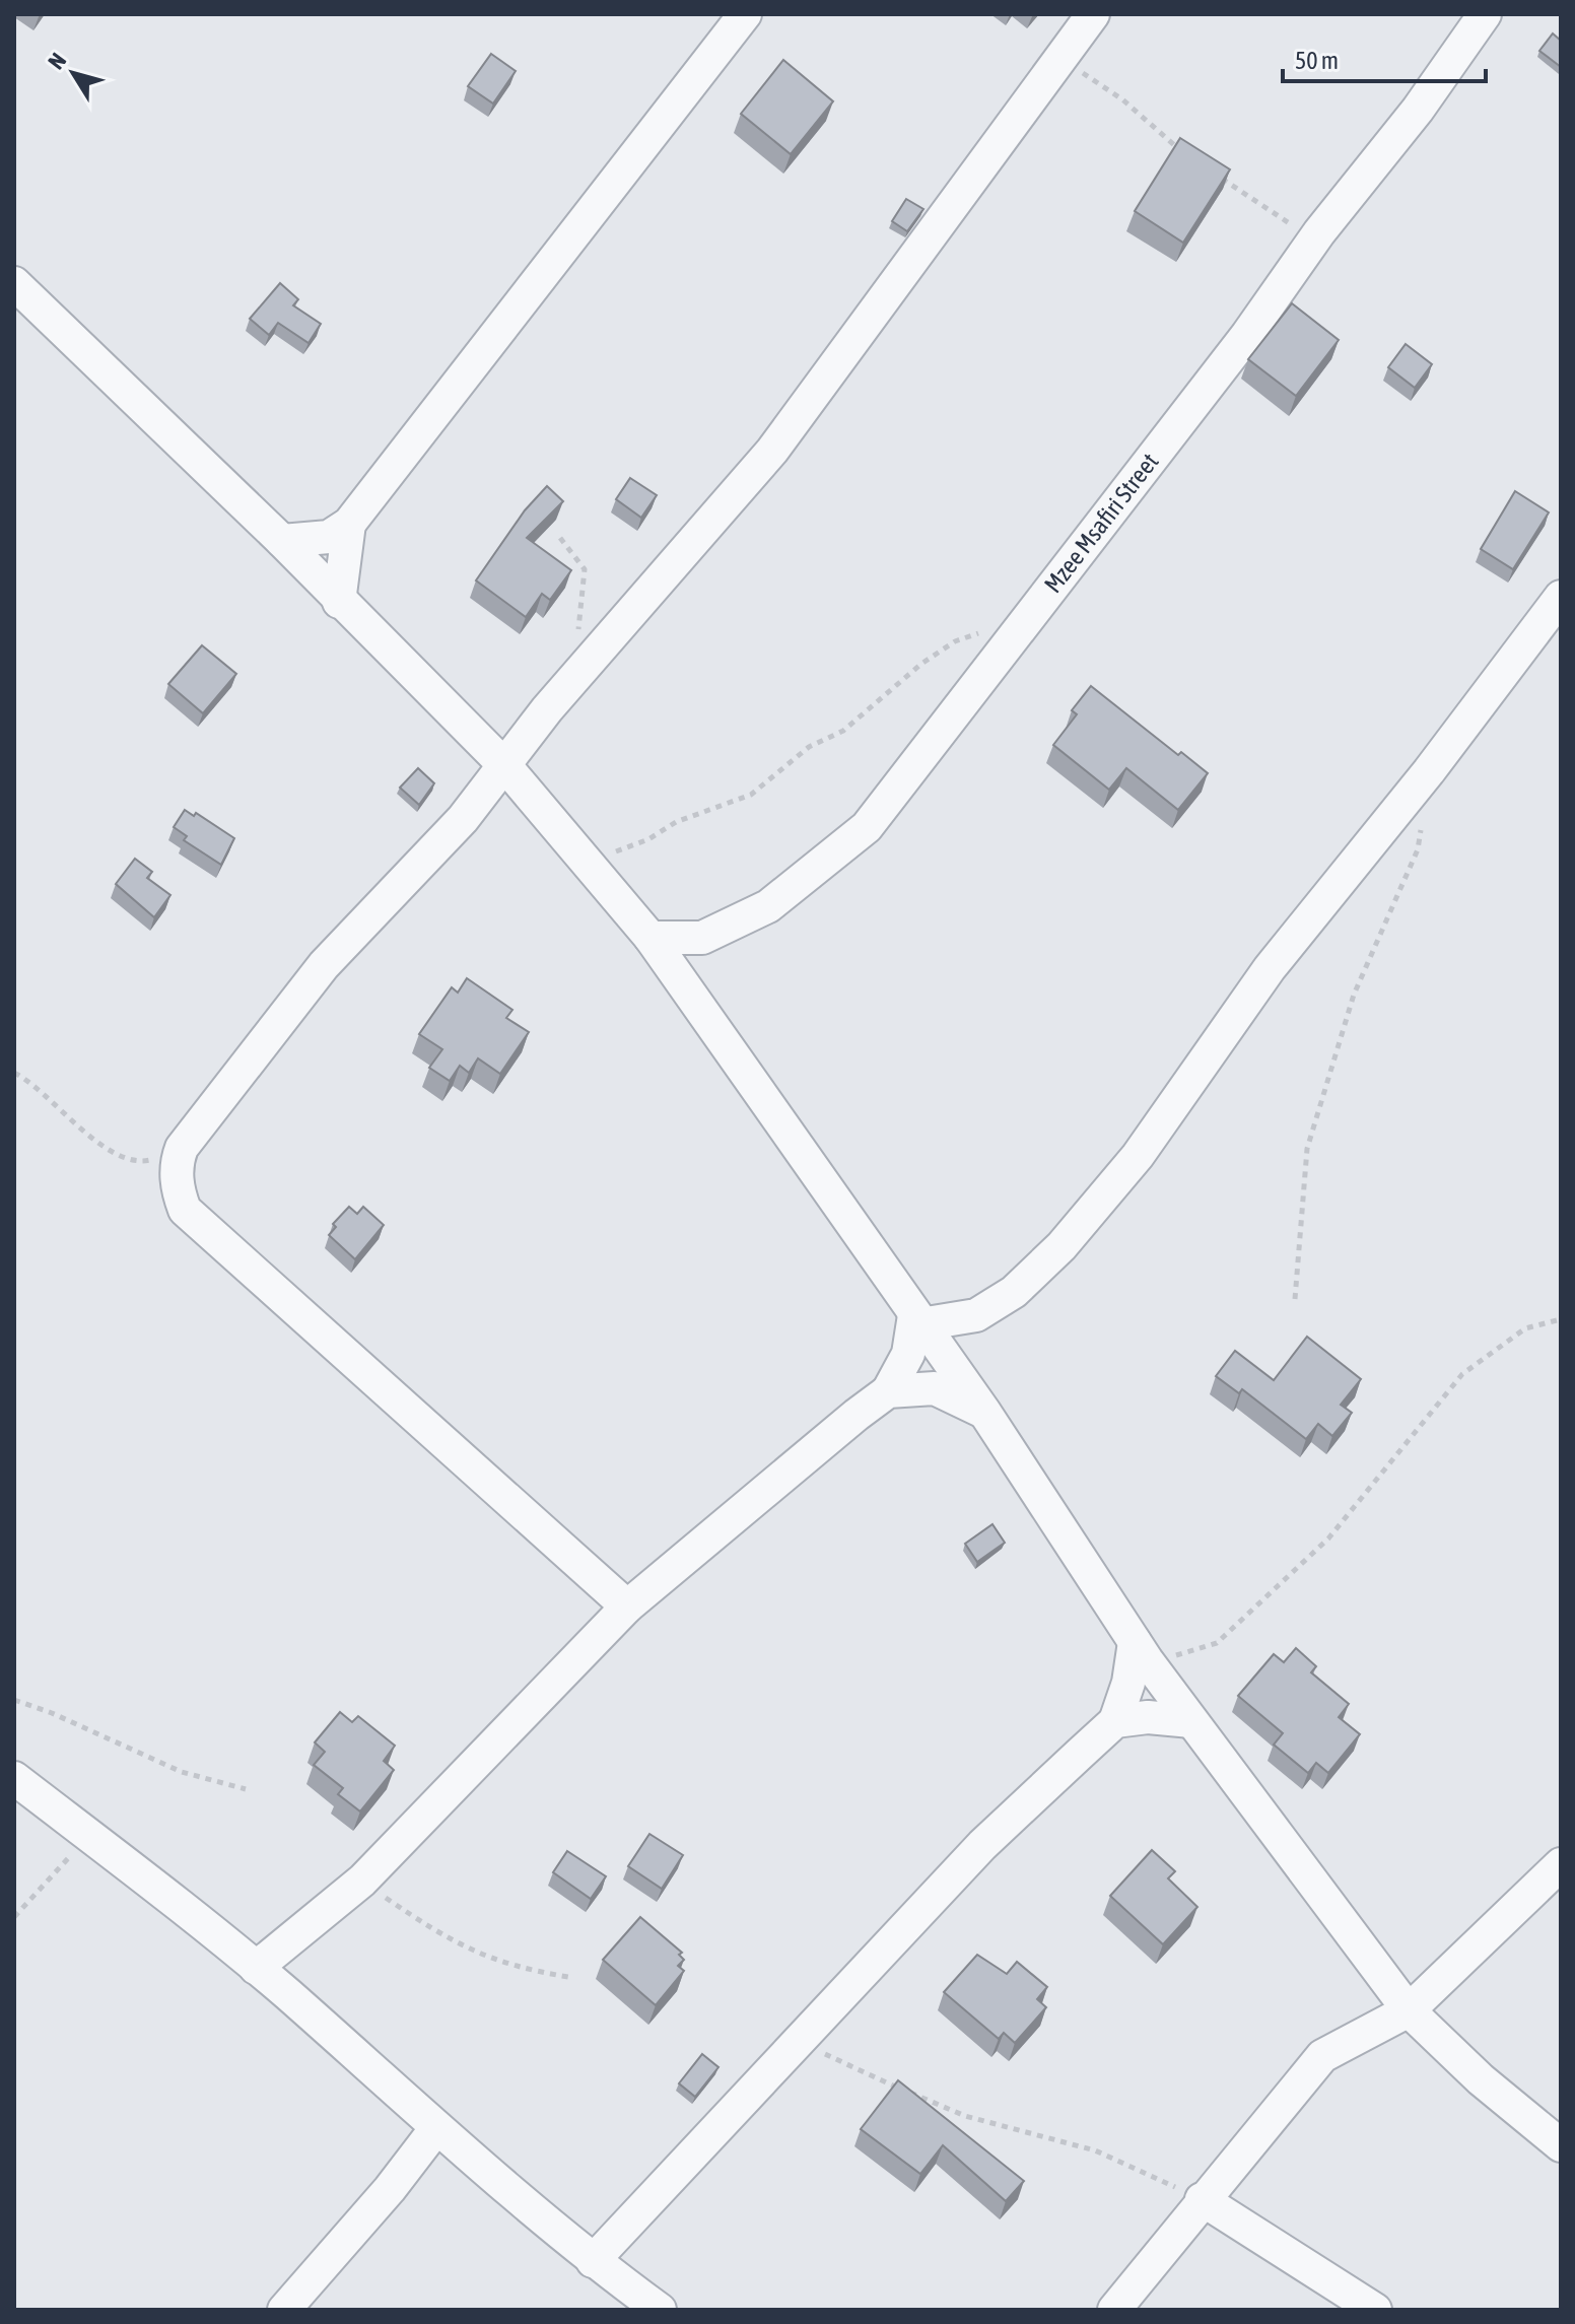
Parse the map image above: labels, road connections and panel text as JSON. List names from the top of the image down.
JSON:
{
  "streets": {
    "street": ["Mzee Msafiri Street"]
  },
  "scale_bar": "50 m",
  "north": "top left"
}
